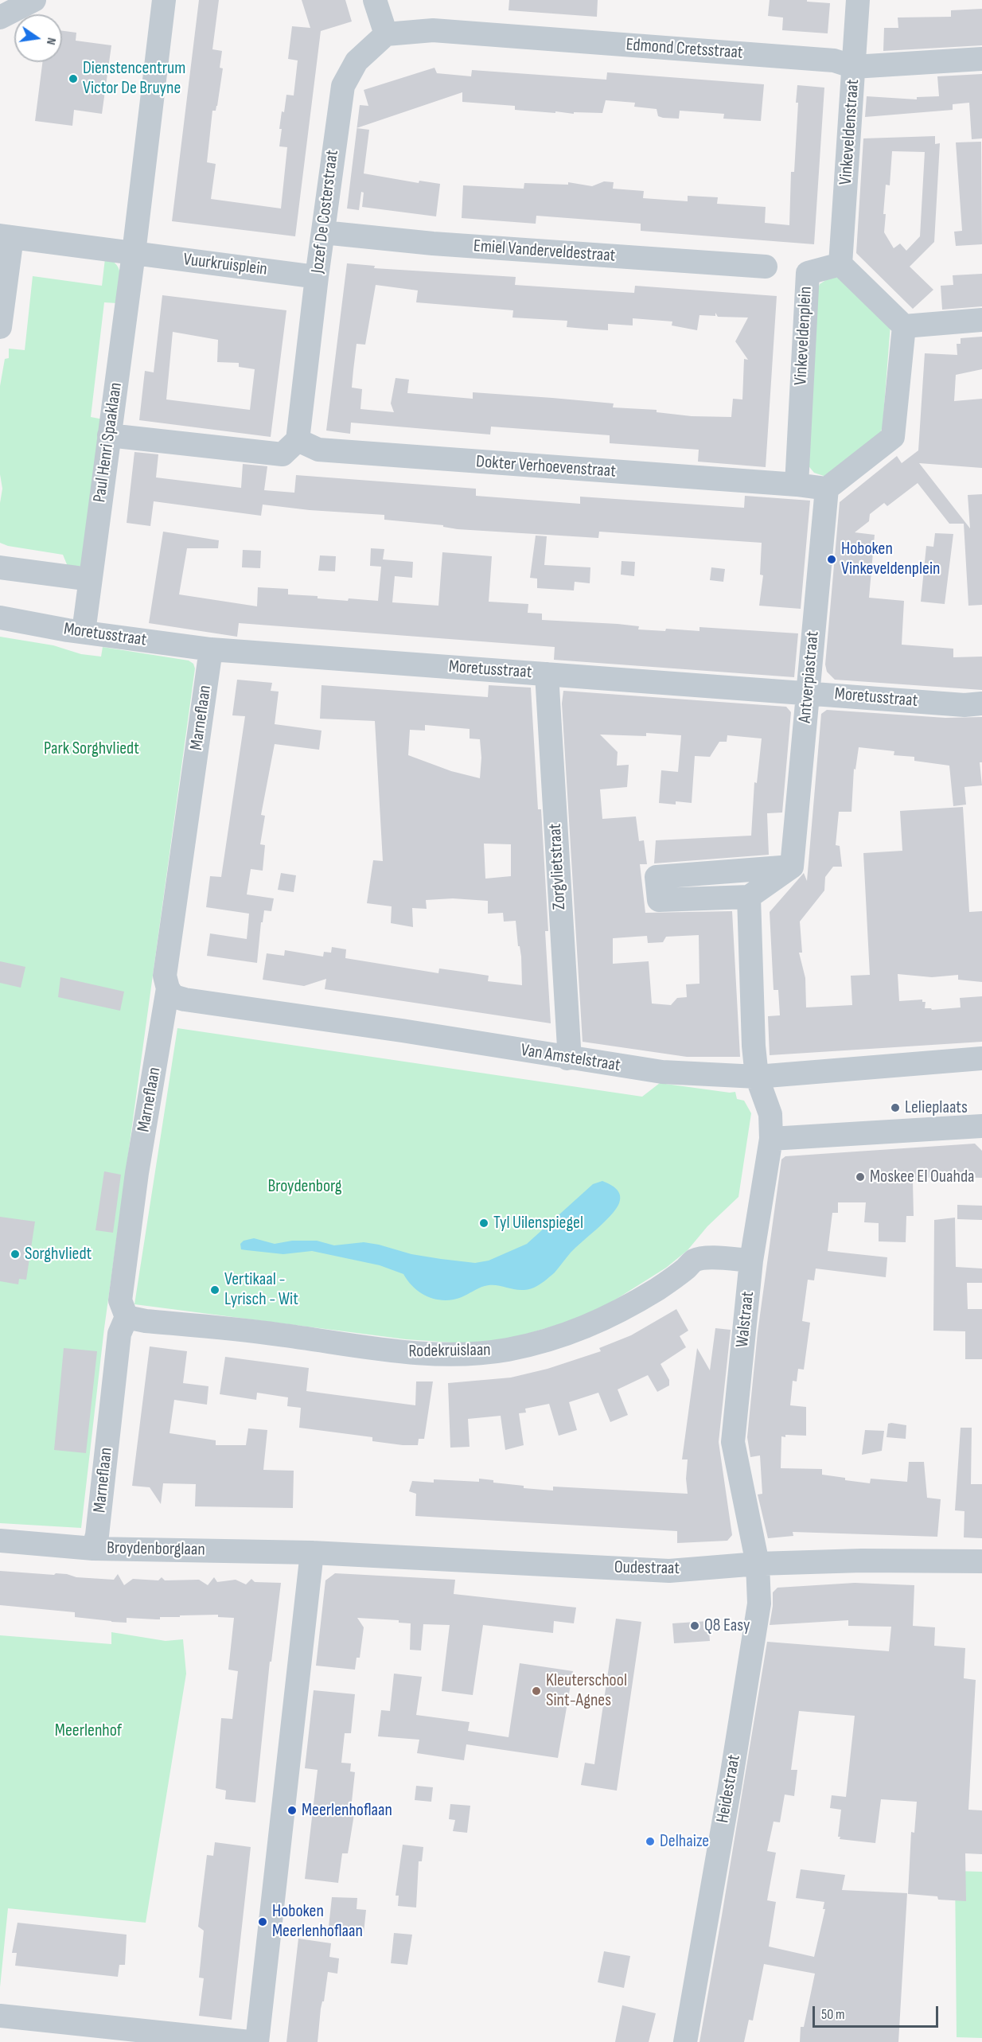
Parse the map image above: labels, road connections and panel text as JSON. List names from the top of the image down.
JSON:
{
  "streets": {
    "street": [
      "Edmond Cretsstraat",
      "Vinkeveldenstraat",
      "Jozef De Costerstraat",
      "Emiel Vanderveldestraat",
      "Vuurkruisplein",
      "Vinkeveldenplein",
      "Paul Henri Spaaklaan",
      "Dokter Verhoevenstraat",
      "Moretusstraat",
      "Antverpiastraat",
      "Marneflaan",
      "Zorgvlietstraat",
      "Van Amstelstraat",
      "Walstraat",
      "Rodekruislaan",
      "Broydenborglaan",
      "Oudestraat",
      "Heidestraat"
    ]
  },
  "crossings": [
    ["Edmond Cretsstraat", "Vinkeveldenstraat"],
    ["Edmond Cretsstraat", "Jozef De Costerstraat"],
    ["Vinkeveldenstraat", "Vinkeveldenplein"],
    ["Jozef De Costerstraat", "Emiel Vanderveldestraat"],
    ["Jozef De Costerstraat", "Vuurkruisplein"],
    ["Jozef De Costerstraat", "Dokter Verhoevenstraat"],
    ["Vuurkruisplein", "Paul Henri Spaaklaan"],
    ["Vinkeveldenplein", "Dokter Verhoevenstraat"],
    ["Paul Henri Spaaklaan", "Moretusstraat"],
    ["Moretusstraat", "Antverpiastraat"],
    ["Moretusstraat", "Marneflaan"],
    ["Moretusstraat", "Zorgvlietstraat"],
    ["Marneflaan", "Van Amstelstraat"],
    ["Marneflaan", "Rodekruislaan"],
    ["Marneflaan", "Broydenborglaan"],
    ["Zorgvlietstraat", "Van Amstelstraat"],
    ["Van Amstelstraat", "Walstraat"],
    ["Walstraat", "Rodekruislaan"],
    ["Walstraat", "Oudestraat"],
    ["Walstraat", "Heidestraat"],
    ["Broydenborglaan", "Oudestraat"],
    ["Oudestraat", "Heidestraat"]
  ],
  "parks": ["Park Sorghvliedt", "Broydenborg", "Meerlenhof"],
  "places": [
    "Dienstencentrum Victor De Bruyne",
    "Hoboken Vinkeveldenplein",
    "Lelieplaats",
    "Moskee El Ouahda",
    "Tyl Uilenspiegel",
    "Sorghvliedt",
    "Vertikaal - Lyrisch - Wit",
    "Q8 Easy",
    "Kleuterschool Sint-Agnes",
    "Meerlenhoflaan",
    "Delhaize",
    "Hoboken Meerlenhoflaan"
  ],
  "scale_bar": "50 m",
  "north": "right"
}
